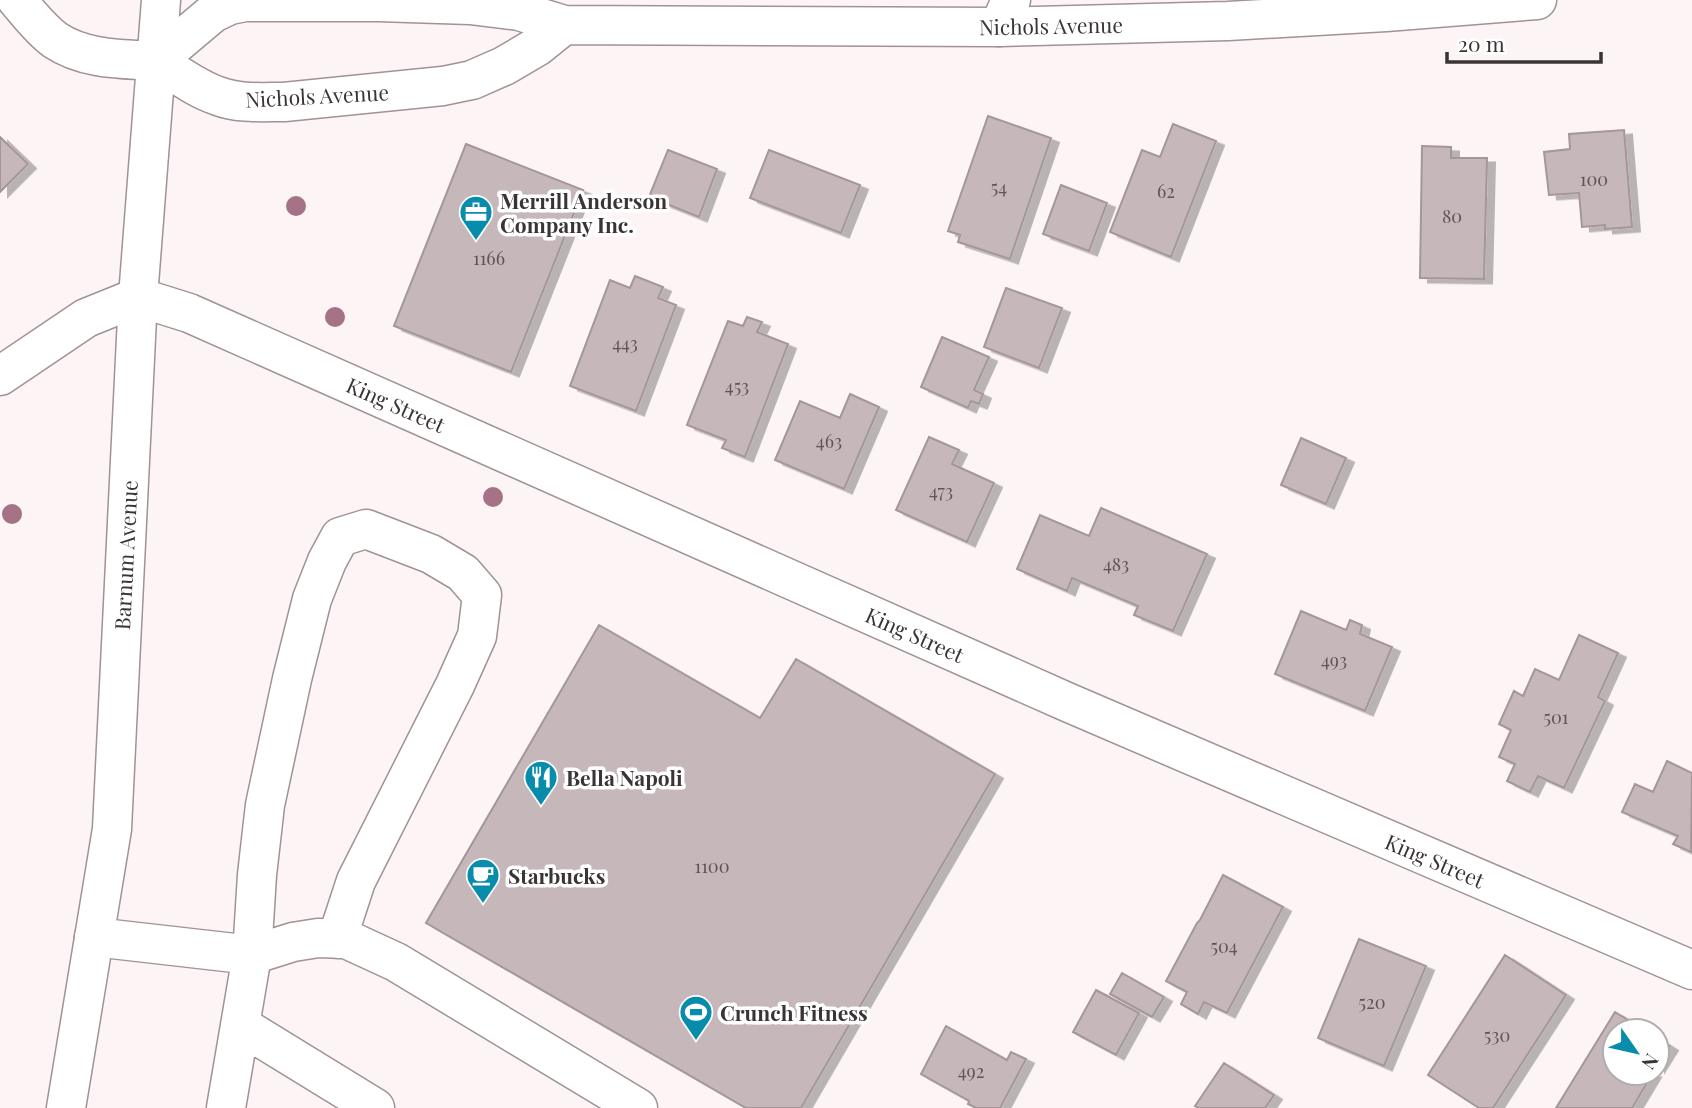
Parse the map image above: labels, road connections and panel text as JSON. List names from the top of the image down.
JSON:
{
  "streets": {
    "main road": ["Nichols Avenue", "King Street", "Barnum Avenue"]
  },
  "crossings": [
    ["Nichols Avenue", "Barnum Avenue"],
    ["King Street", "Barnum Avenue"]
  ],
  "places": {
    "office": ["Merrill Anderson Company Inc."],
    "restaurant": ["Bella Napoli"],
    "cafe": ["Starbucks"],
    "sports": ["Crunch Fitness"]
  },
  "house_numbers": [
    "100",
    "54",
    "62",
    "80",
    "1166",
    "443",
    "453",
    "463",
    "473",
    "483",
    "493",
    "501",
    "1100",
    "504",
    "520",
    "530",
    "492"
  ],
  "scale_bar": "20 m",
  "north": "bottom right"
}
